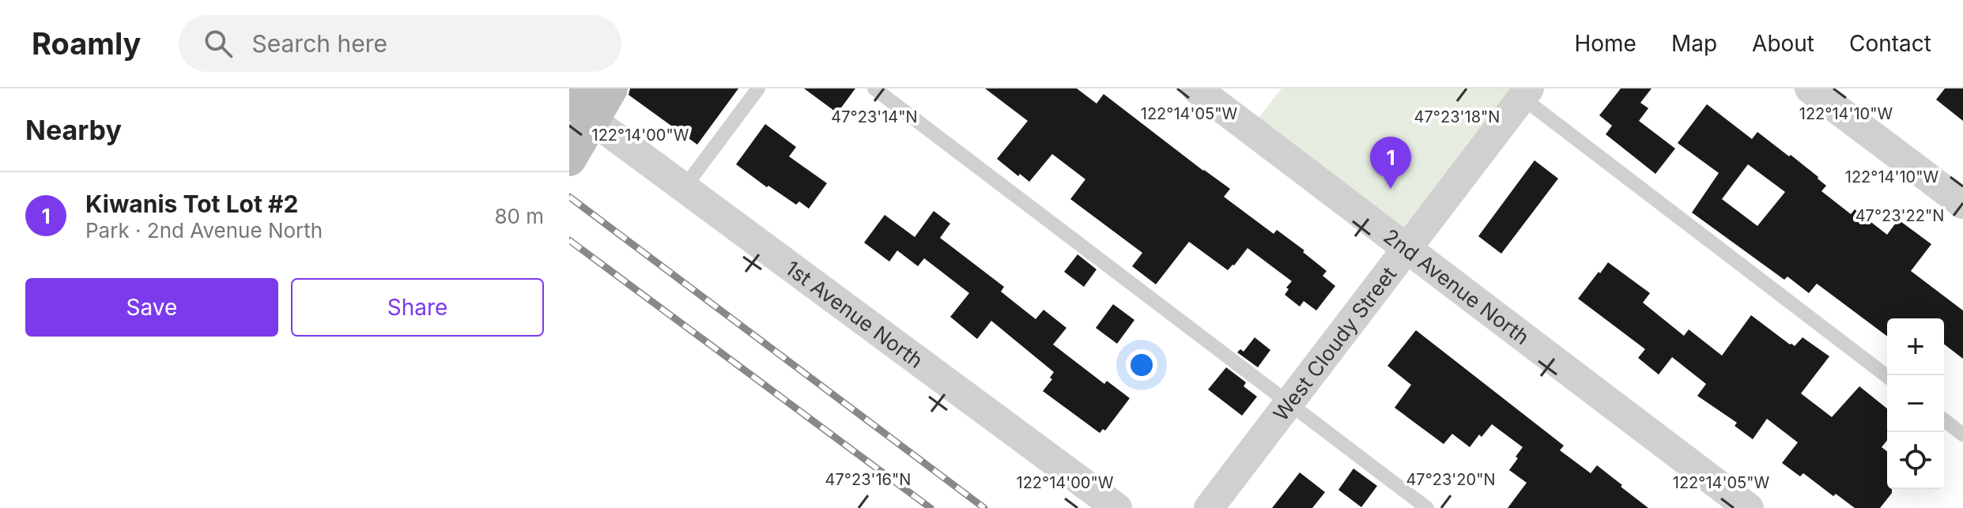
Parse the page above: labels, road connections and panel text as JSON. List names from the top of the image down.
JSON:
{
  "streets": {
    "street": ["2nd Avenue North", "1st Avenue North", "West Cloudy Street"]
  },
  "crossings": [
    ["2nd Avenue North", "West Cloudy Street"]
  ],
  "page": {
    "header": "Roamly",
    "search": "Search here",
    "nav": [
      "Home",
      "Map",
      "About",
      "Contact"
    ],
    "heading": "Nearby",
    "pins": "1",
    "list": [
      {
        "mark": "1",
        "name": "Kiwanis Tot Lot #2",
        "note": "Park · 2nd Avenue North",
        "value": "80 m"
      }
    ],
    "buttons": ["Save", "Share"],
    "map_buttons": ["+", "−"]
  },
  "coordinates": [
    "122°14'10\"W",
    "122°14'05\"W",
    "47°23'14\"N",
    "47°23'18\"N",
    "122°14'00\"W",
    "47°23'22\"N",
    "47°23'16\"N",
    "47°23'20\"N"
  ]
}
